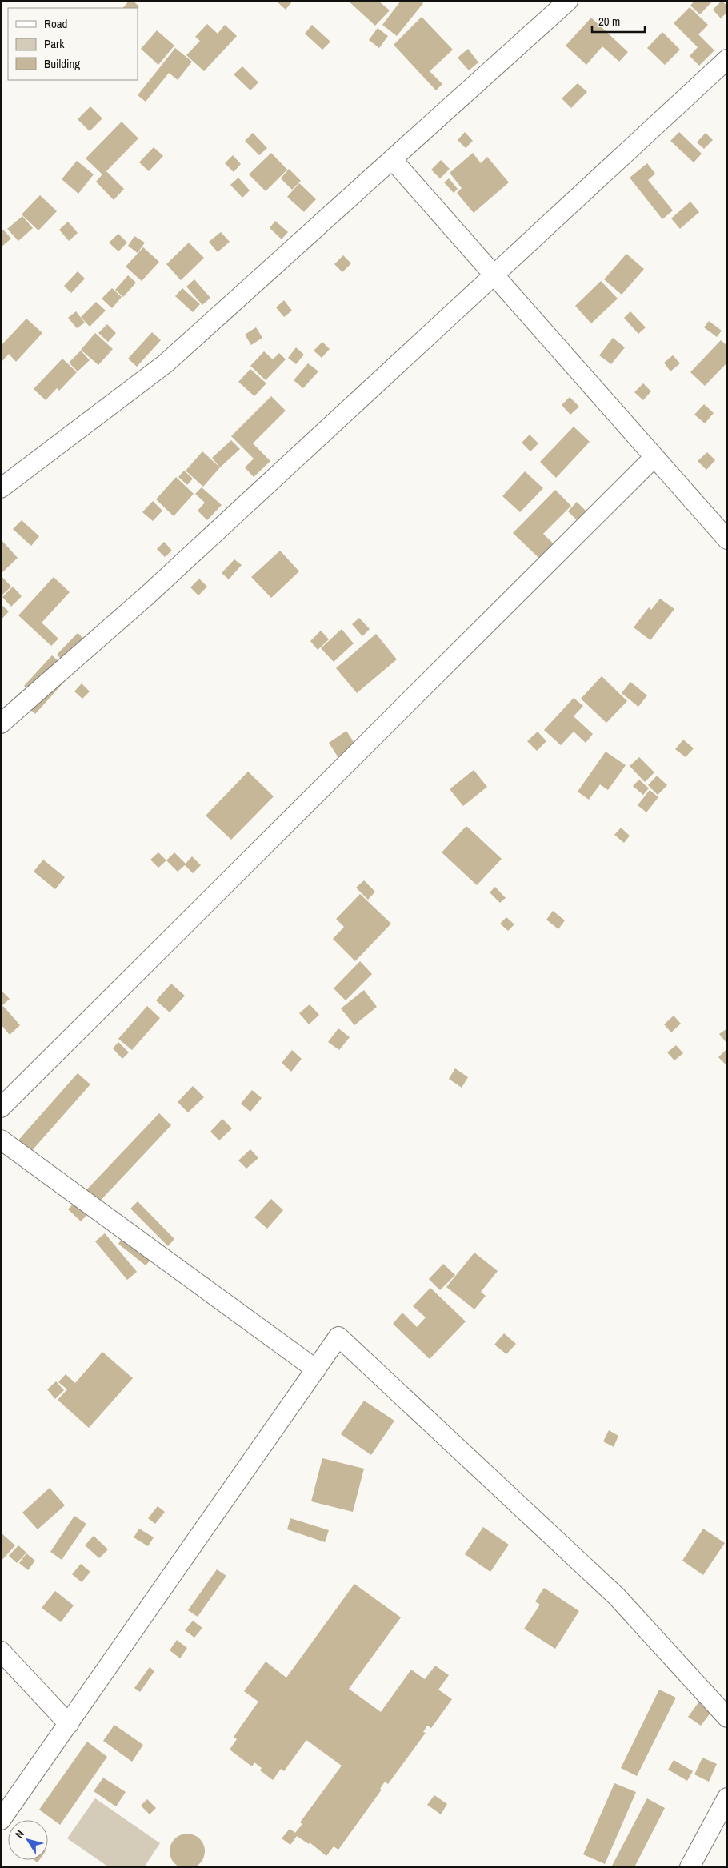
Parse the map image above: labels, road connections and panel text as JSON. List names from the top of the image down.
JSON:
{
  "legend": ["Road", "Park", "Building"],
  "scale_bar": "20 m",
  "north": "top left"
}
